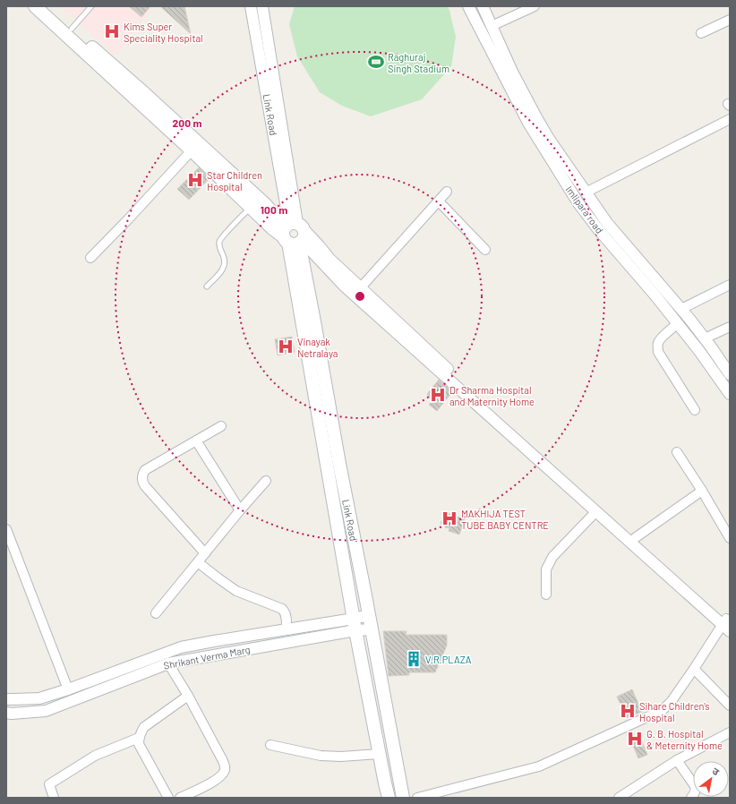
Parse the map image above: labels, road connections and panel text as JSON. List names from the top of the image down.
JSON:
{
  "streets": {
    "main road": ["Link Road"],
    "street": ["Imlipara road", "Shrikant Verma Marg"]
  },
  "crossings": [
    ["Link Road", "Shrikant Verma Marg"]
  ],
  "places": {
    "hospital": [
      "Kims Super Speciality Hospital",
      "Star Children Hospital",
      "Vinayak Netralaya",
      "Dr Sharma Hospital and Maternity Home",
      "MAKHIJA TEST TUBE BABY CENTRE",
      "Sihare Children's Hospital",
      "G. B. Hospital & Meternity Home"
    ],
    "sports": ["Raghuraj Singh Stadium"],
    "building": ["V.R.PLAZA"]
  },
  "north": "top right",
  "rings": ["200 m", "100 m"]
}
